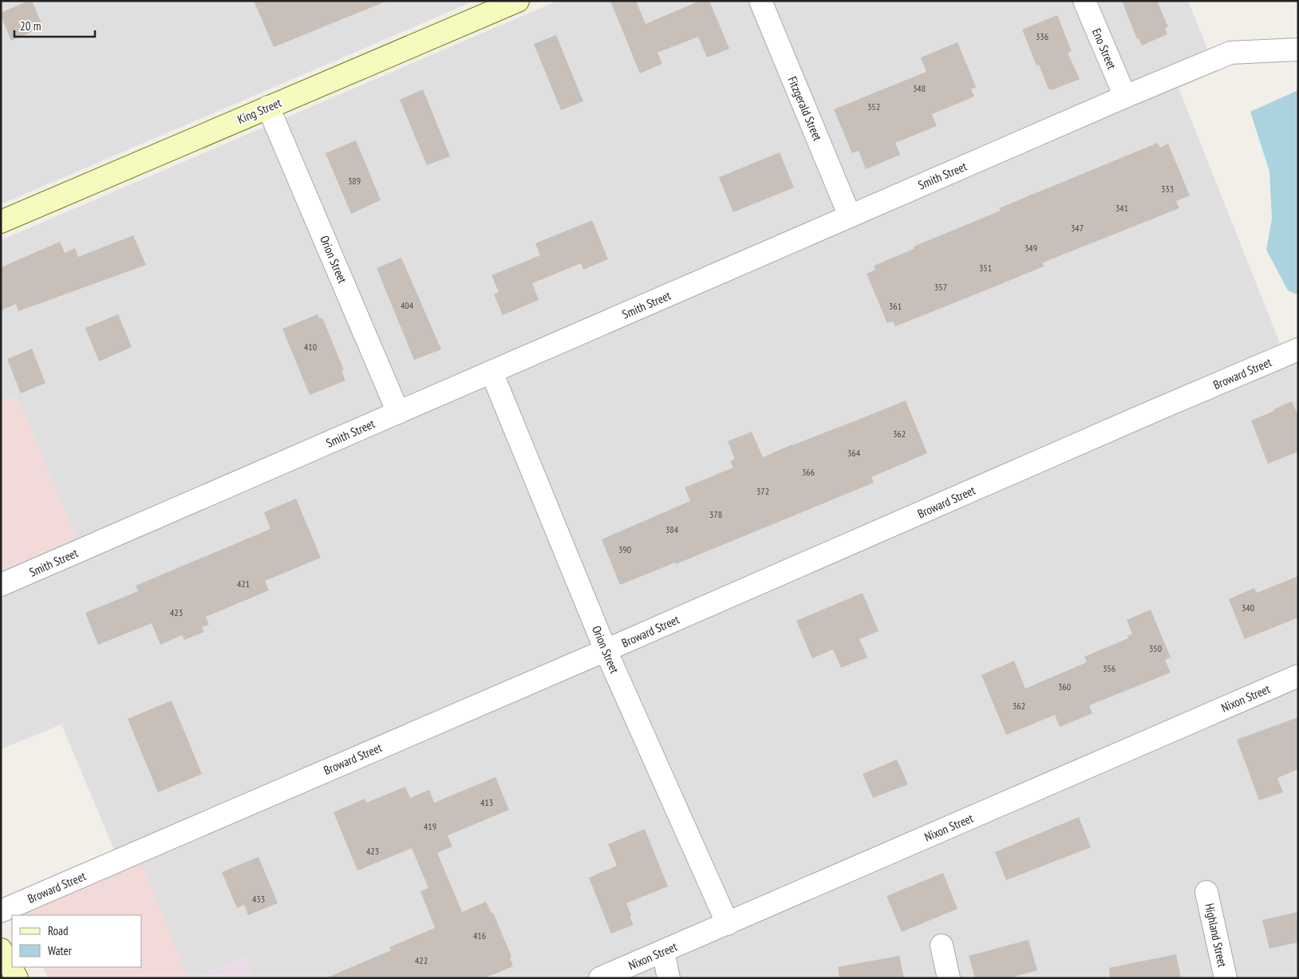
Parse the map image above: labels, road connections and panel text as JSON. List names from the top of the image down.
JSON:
{
  "streets": {
    "street": [
      "Eno Street",
      "Fitzgerald Street",
      "King Street",
      "Smith Street",
      "Orion Street",
      "Broward Street",
      "Nixon Street",
      "Highland Street"
    ]
  },
  "crossings": [
    ["Eno Street", "Smith Street"],
    ["Fitzgerald Street", "Smith Street"],
    ["King Street", "Orion Street"],
    ["Smith Street", "Orion Street"],
    ["Orion Street", "Broward Street"],
    ["Orion Street", "Nixon Street"]
  ],
  "house_numbers": [
    "336",
    "348",
    "352",
    "389",
    "333",
    "341",
    "347",
    "349",
    "351",
    "357",
    "404",
    "361",
    "410",
    "362",
    "364",
    "366",
    "372",
    "378",
    "384",
    "390",
    "421",
    "340",
    "423",
    "350",
    "356",
    "360",
    "362",
    "413",
    "419",
    "423",
    "433",
    "416",
    "422"
  ],
  "legend": ["Road", "Water"],
  "scale_bar": "20 m"
}
